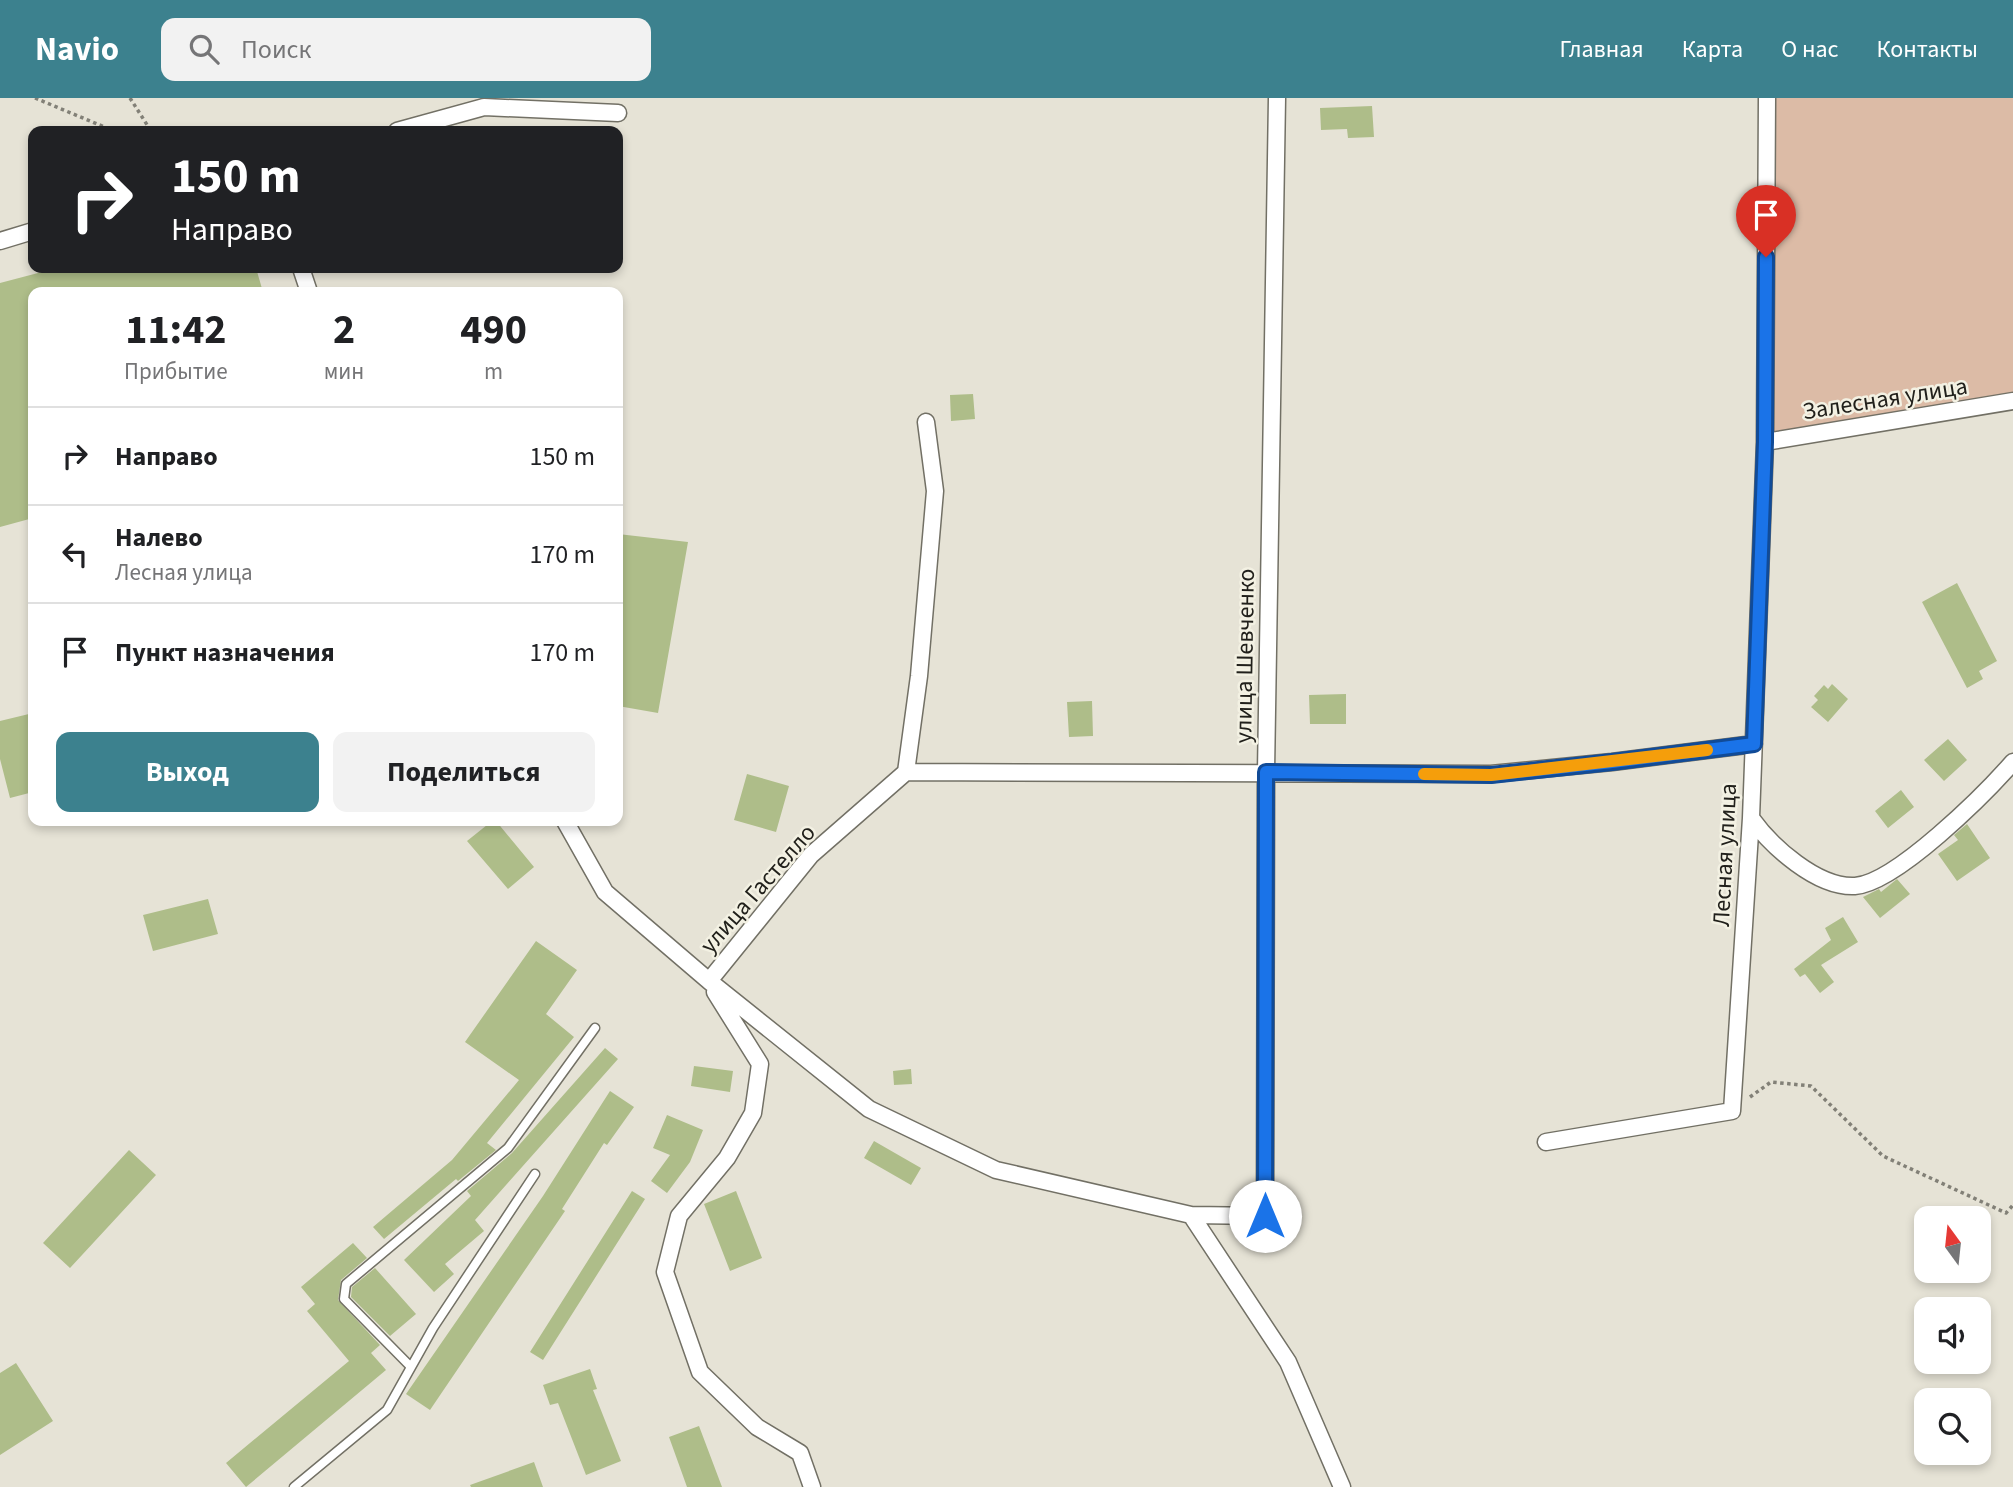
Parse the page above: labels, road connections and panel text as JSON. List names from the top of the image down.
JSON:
{
  "streets": {
    "street": [
      "Залесная улица",
      "улица Шевченко",
      "Лесная улица",
      "улица Гастелло"
    ]
  },
  "crossings": [
    ["Залесная улица", "Лесная улица"]
  ],
  "north": "top",
  "page": {
    "header": "Navio",
    "search": "Поиск",
    "nav": [
      "Главная",
      "Карта",
      "О нас",
      "Контакты"
    ],
    "turn": ["150 m", "Направо"],
    "eta": [
      "11:42",
      "Прибытие",
      "2",
      "мин",
      "490",
      "m"
    ],
    "list": [
      {
        "name": "Направо",
        "value": "150 m"
      },
      {
        "name": "Налево",
        "note": "Лесная улица",
        "value": "170 m"
      },
      {
        "name": "Пункт назначения",
        "value": "170 m"
      }
    ],
    "buttons": ["Выход", "Поделиться"]
  }
}
